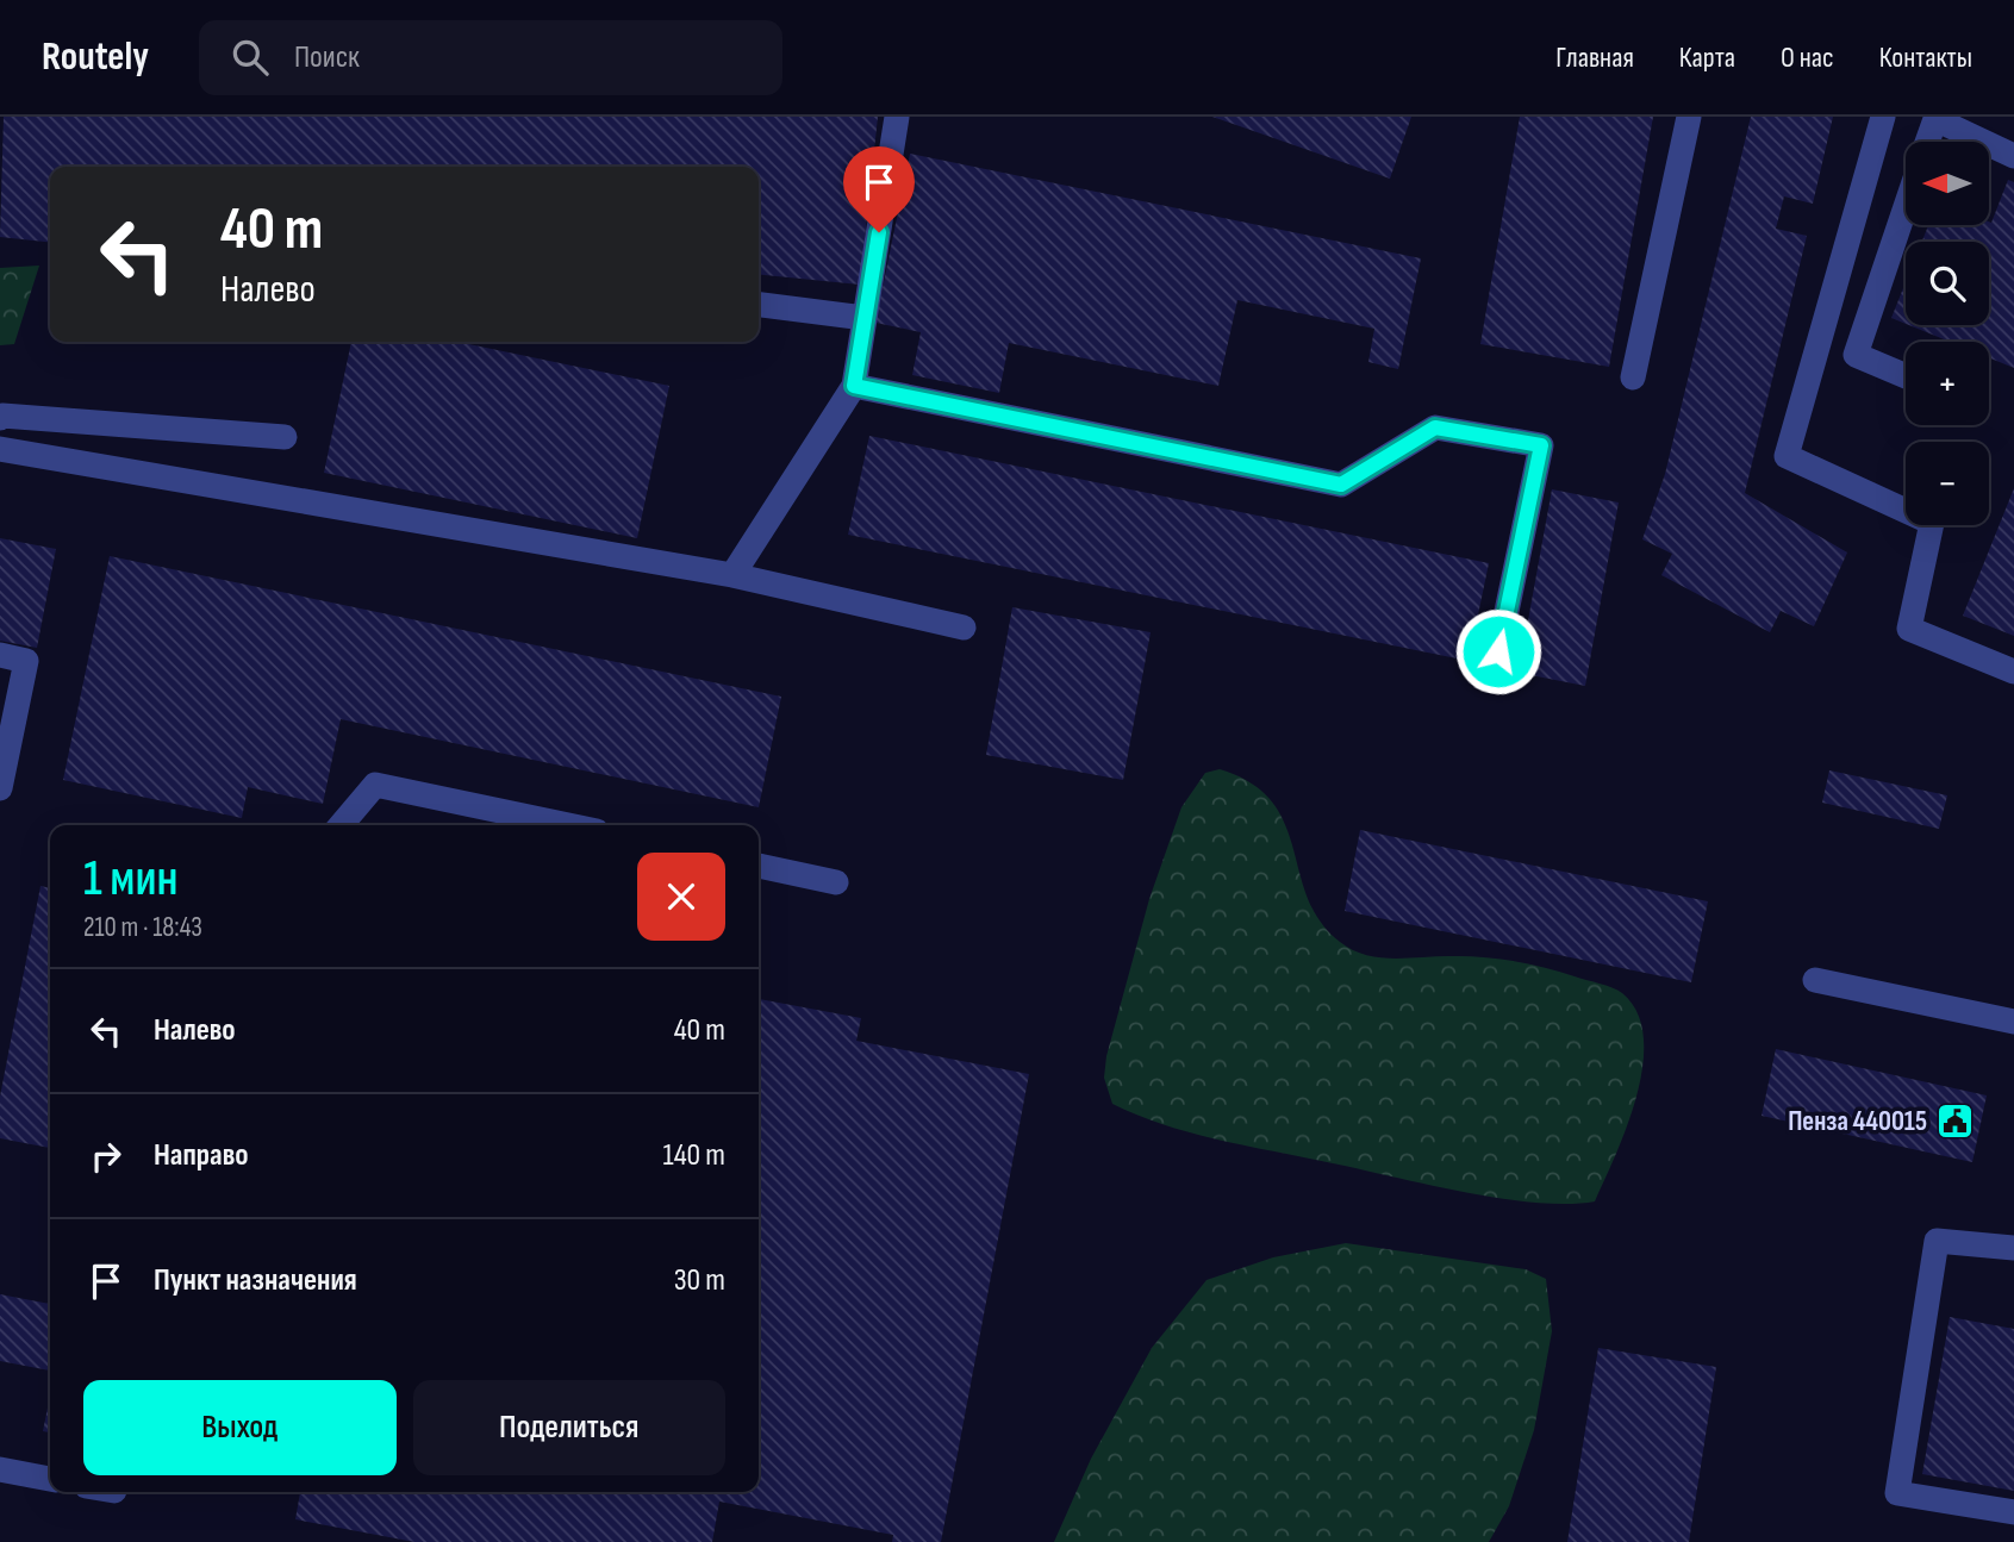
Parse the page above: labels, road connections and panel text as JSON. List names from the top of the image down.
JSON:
{
  "places": {
    "public building": ["Пенза 440015"]
  },
  "north": "left",
  "page": {
    "header": "Routely",
    "search": "Поиск",
    "nav": [
      "Главная",
      "Карта",
      "О нас",
      "Контакты"
    ],
    "map_buttons": ["+", "−"],
    "turn": ["40 m", "Налево"],
    "heading": ["1 мин", "210 m · 18:43"],
    "list": [
      {
        "name": "Налево",
        "value": "40 m"
      },
      {
        "name": "Направо",
        "value": "140 m"
      },
      {
        "name": "Пункт назначения",
        "value": "30 m"
      }
    ],
    "buttons": ["Выход", "Поделиться"]
  }
}
